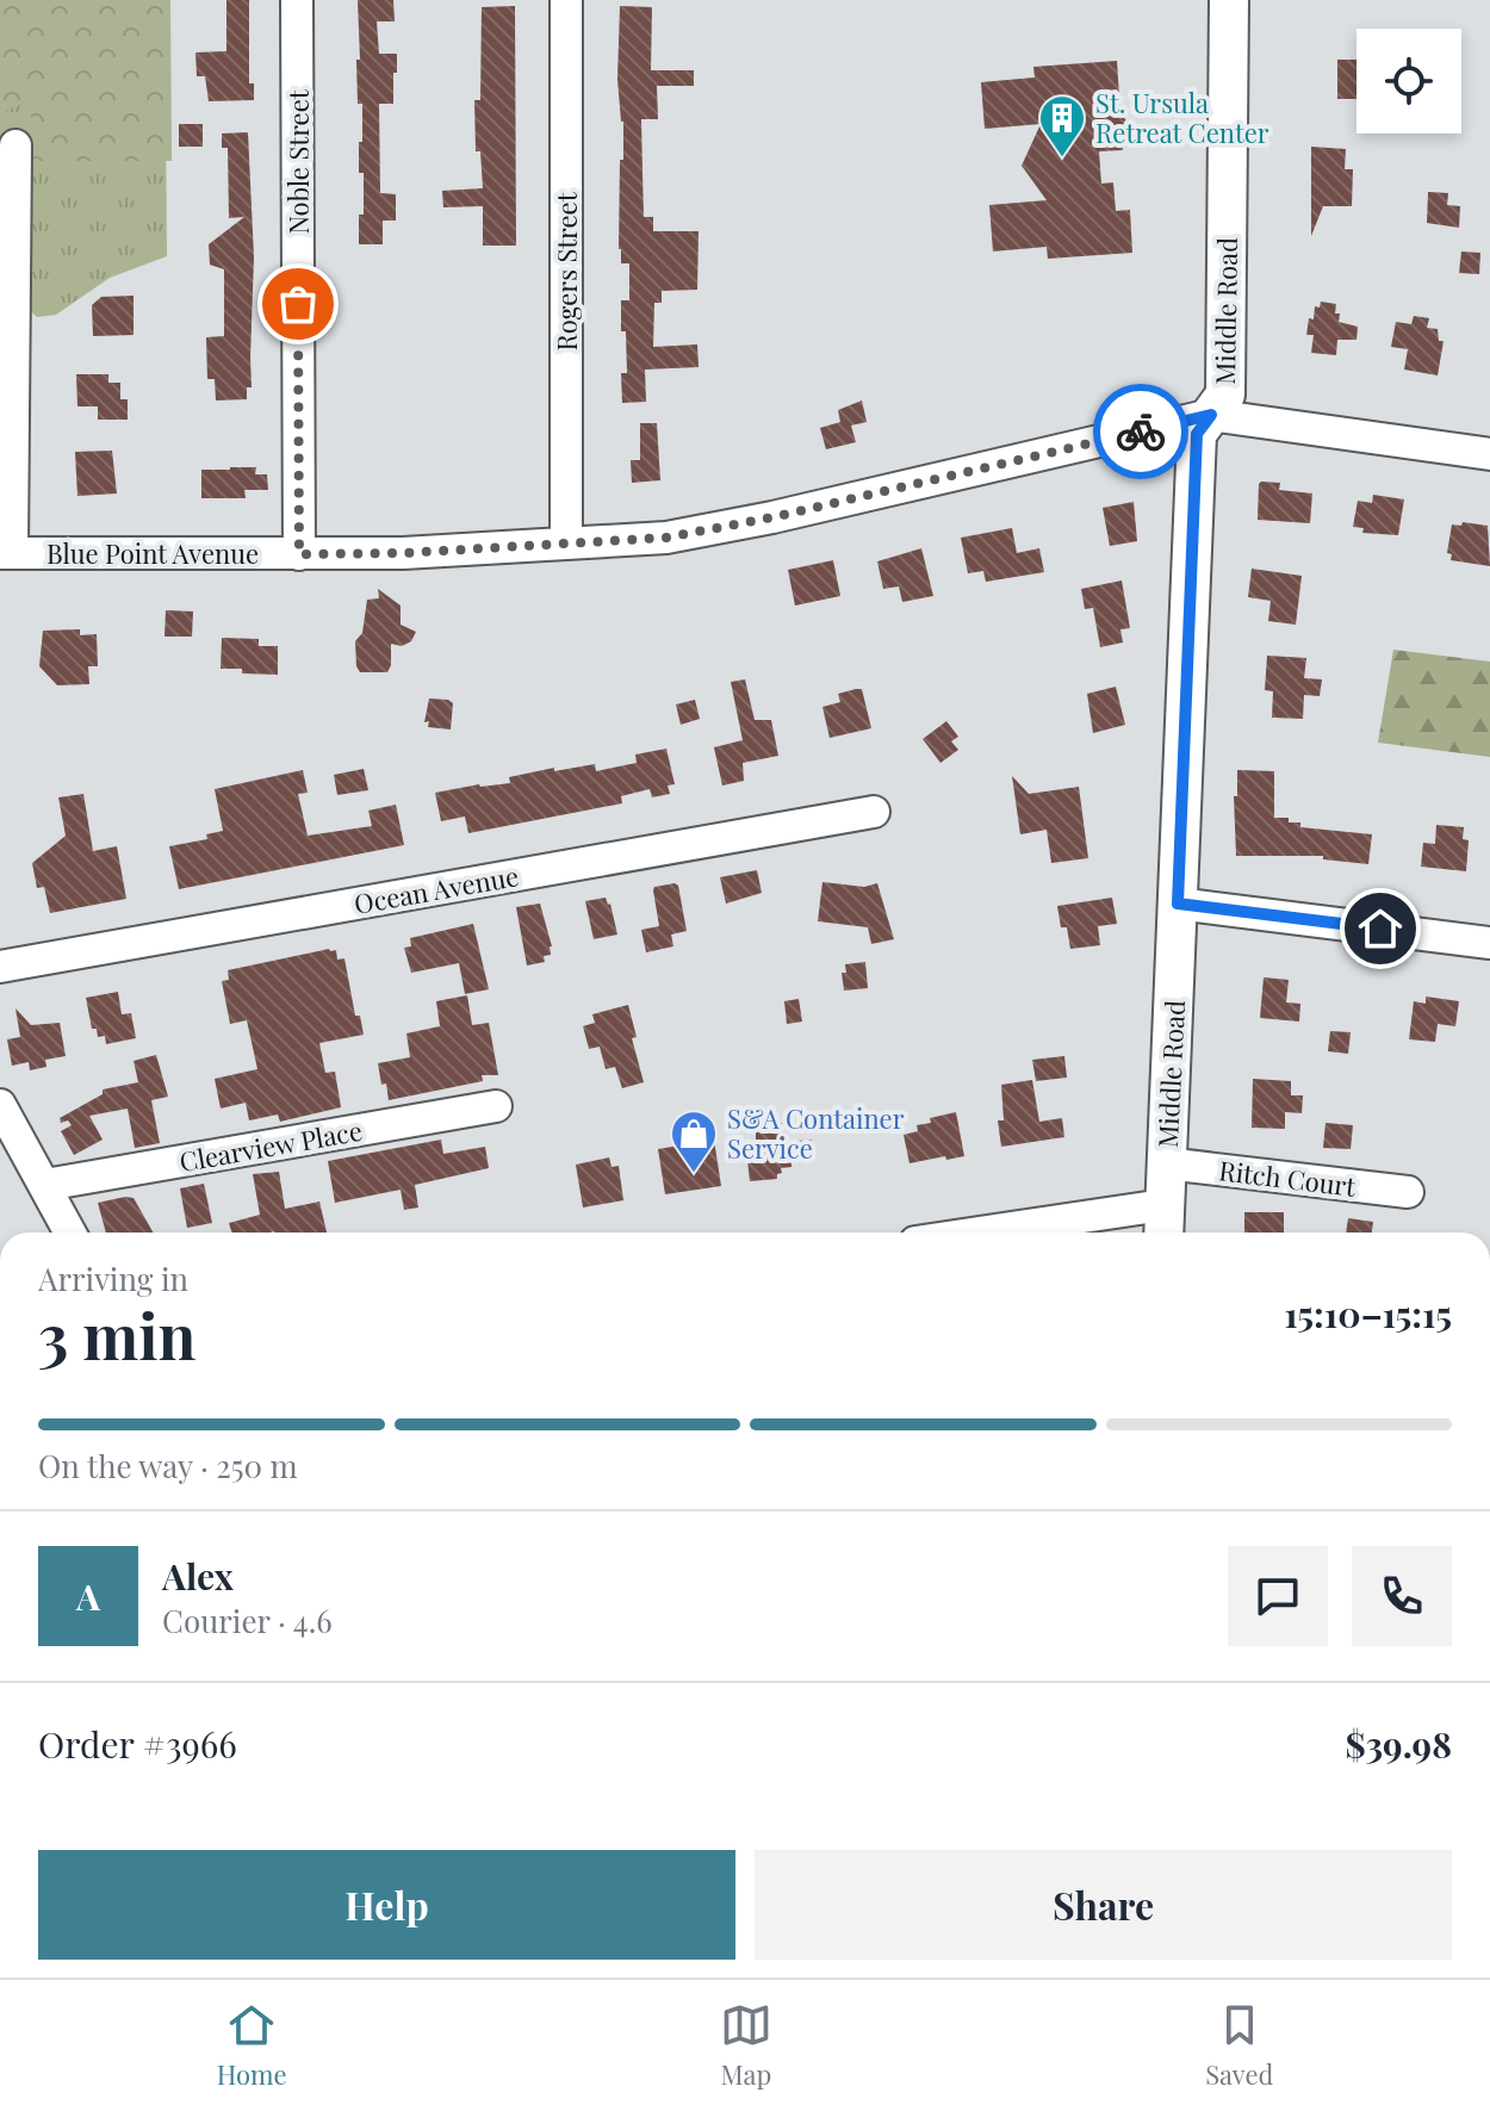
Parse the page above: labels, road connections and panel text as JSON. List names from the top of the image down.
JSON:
{
  "streets": {
    "main road": ["Middle Road"],
    "street": [
      "Noble Street",
      "Rogers Street",
      "Blue Point Avenue",
      "Ocean Avenue",
      "Clearview Place",
      "Ritch Court"
    ]
  },
  "crossings": [
    ["Noble Street", "Blue Point Avenue"],
    ["Rogers Street", "Blue Point Avenue"],
    ["Middle Road", "Blue Point Avenue"],
    ["Middle Road", "Ritch Court"]
  ],
  "places": {
    "building": ["St. Ursula Retreat Center"],
    "shop": ["S&A Container Service"]
  },
  "page": {
    "heading": ["3 min", "Arriving in", "15:10–15:15"],
    "panel": [
      "Alex",
      "Courier · 4.6",
      "Order #3966",
      "$39.98"
    ],
    "bar": "On the way · 250 m",
    "round": "A",
    "buttons": ["Help", "Share"],
    "tabs": ["Home", "Map", "Saved"]
  }
}
